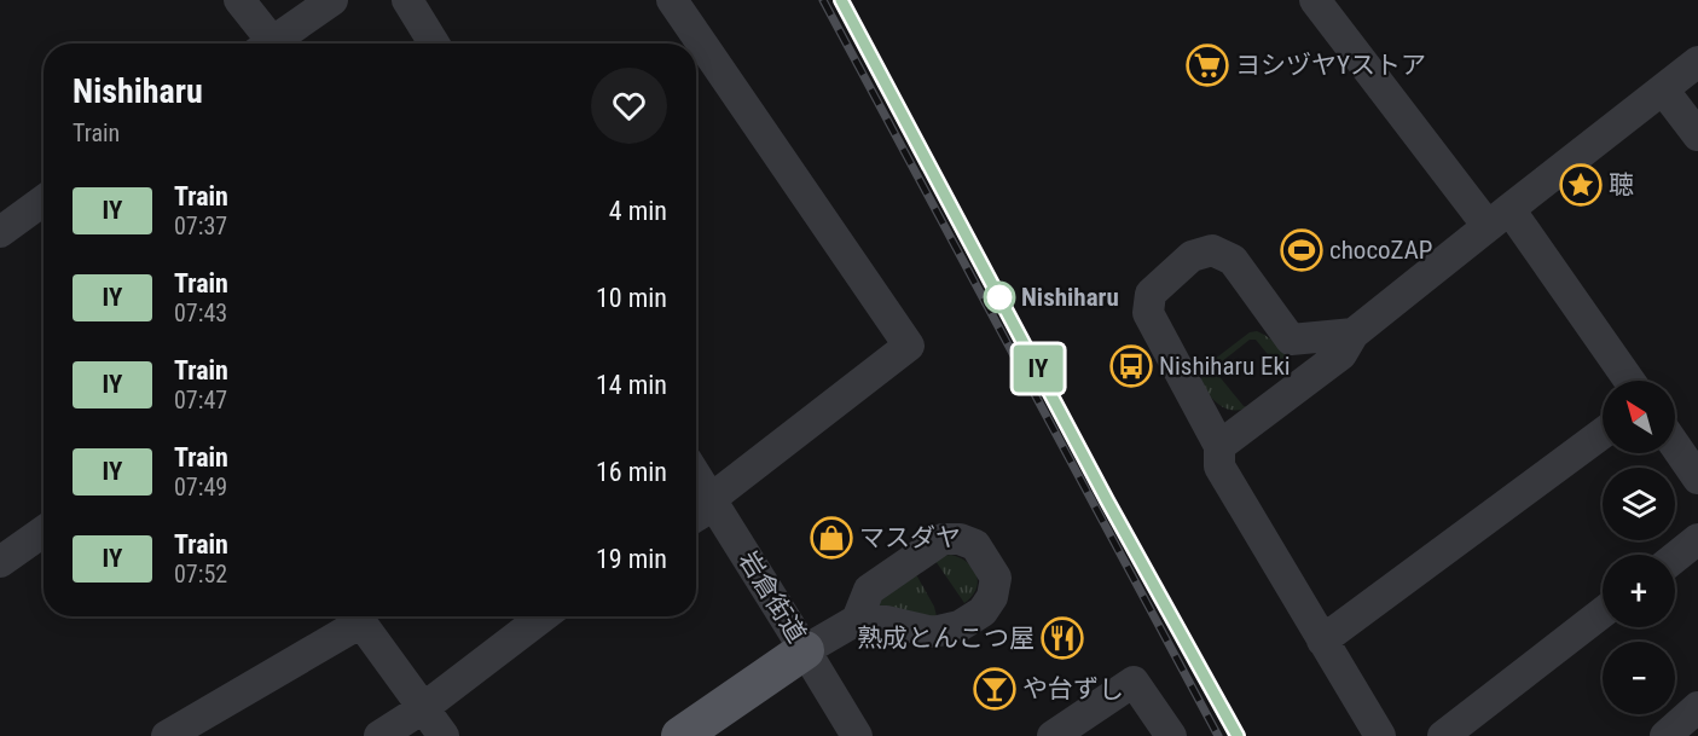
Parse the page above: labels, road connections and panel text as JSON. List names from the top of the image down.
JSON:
{
  "streets": {
    "street": ["岩倉街道"]
  },
  "places": {
    "supermarket": ["ヨシヅヤYストア"],
    "place": ["聴"],
    "sports": ["chocoZAP"],
    "other": ["Nishiharu"],
    "bus stop": ["Nishiharu Eki"],
    "shop": ["マスダヤ"],
    "restaurant": ["熟成とんこつ屋"],
    "bar": ["や台ずし"]
  },
  "north": "top left",
  "page": {
    "on_map": "IY",
    "heading": ["Nishiharu", "Train"],
    "list": [
      {
        "mark": "IY",
        "name": "Train",
        "note": "07:37",
        "value": "4 min"
      },
      {
        "mark": "IY",
        "name": "Train",
        "note": "07:43",
        "value": "10 min"
      },
      {
        "mark": "IY",
        "name": "Train",
        "note": "07:47",
        "value": "14 min"
      },
      {
        "mark": "IY",
        "name": "Train",
        "note": "07:49",
        "value": "16 min"
      },
      {
        "mark": "IY",
        "name": "Train",
        "note": "07:52",
        "value": "19 min"
      }
    ],
    "map_buttons": ["+", "−"]
  }
}
